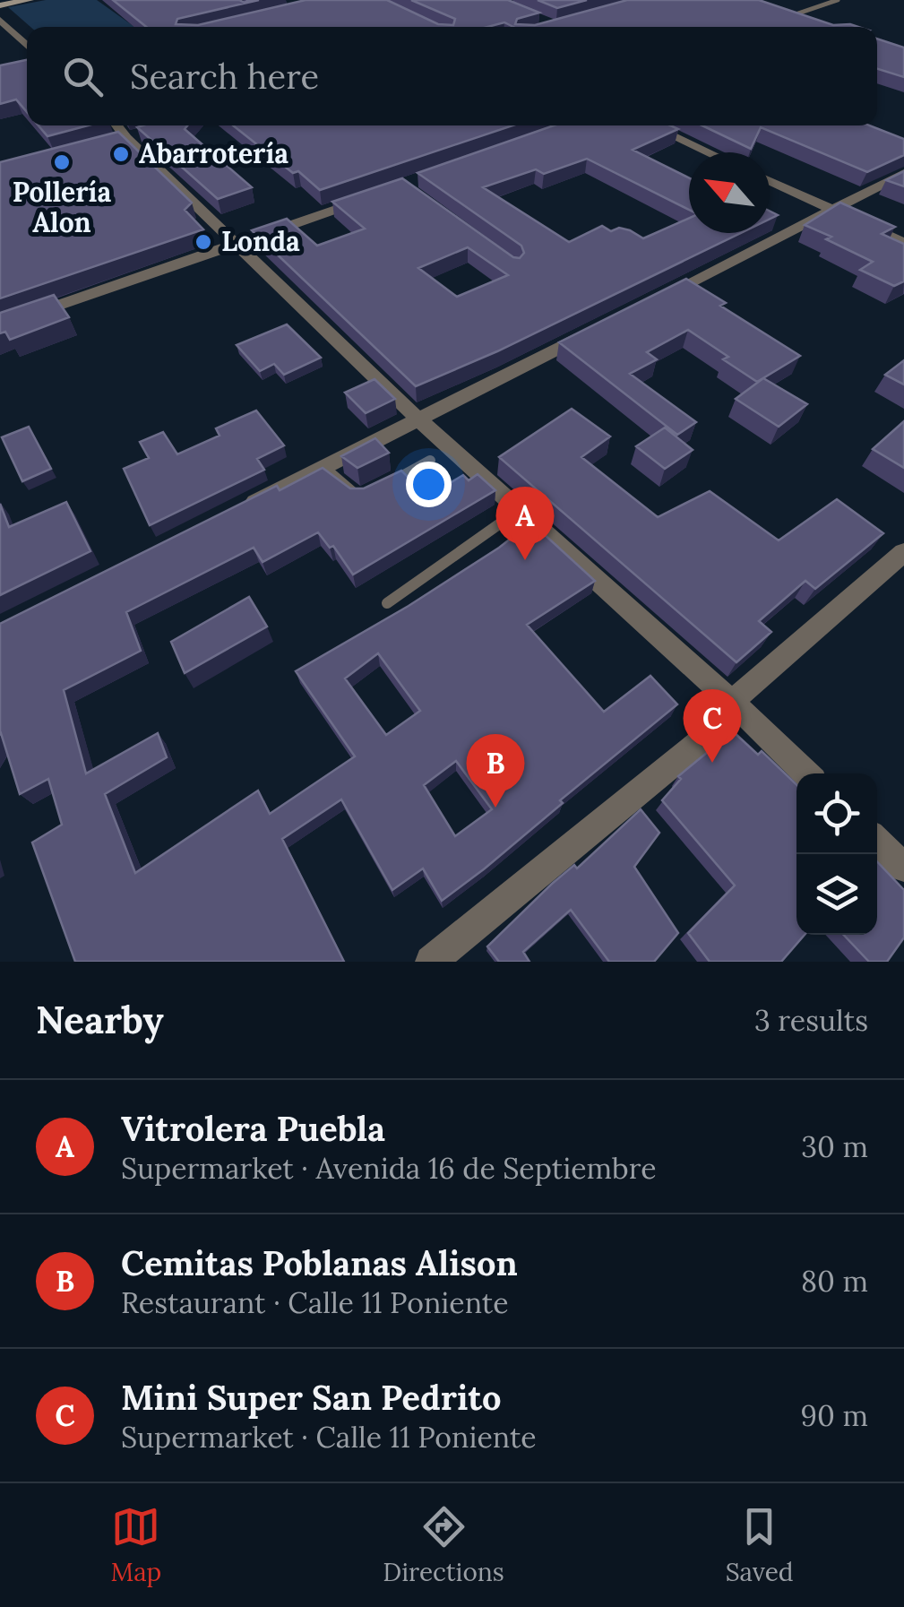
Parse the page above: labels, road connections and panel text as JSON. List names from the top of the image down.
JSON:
{
  "places": ["Abarrotería", "Pollería Alon", "Londa"],
  "north": "top left",
  "page": {
    "search": "Search here",
    "pins": ["A", "C", "B"],
    "heading": ["Nearby", "3 results"],
    "list": [
      {
        "mark": "A",
        "name": "Vitrolera Puebla",
        "note": "Supermarket · Avenida 16 de Septiembre",
        "value": "30 m"
      },
      {
        "mark": "B",
        "name": "Cemitas Poblanas Alison",
        "note": "Restaurant · Calle 11 Poniente",
        "value": "80 m"
      },
      {
        "mark": "C",
        "name": "Mini Super San Pedrito",
        "note": "Supermarket · Calle 11 Poniente",
        "value": "90 m"
      }
    ],
    "nav": ["Map", "Directions", "Saved"]
  }
}
